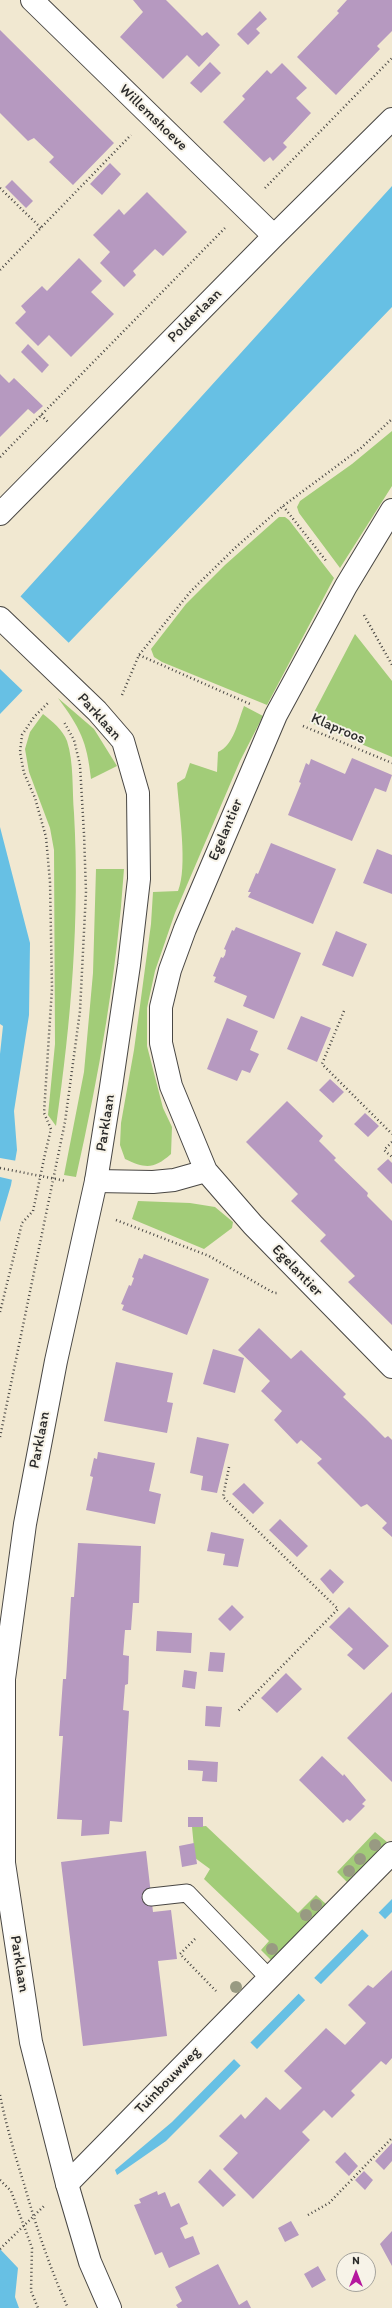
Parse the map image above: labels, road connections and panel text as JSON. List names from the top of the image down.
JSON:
{
  "streets": {
    "street": [
      "Willemshoeve",
      "Polderlaan",
      "Parklaan",
      "Egelantier",
      "Tuinbouwweg"
    ],
    "path": ["Klaproos"]
  },
  "crossings": [
    ["Willemshoeve", "Polderlaan"],
    ["Parklaan", "Tuinbouwweg"],
    ["Klaproos", "Egelantier"]
  ],
  "north": "top"
}
